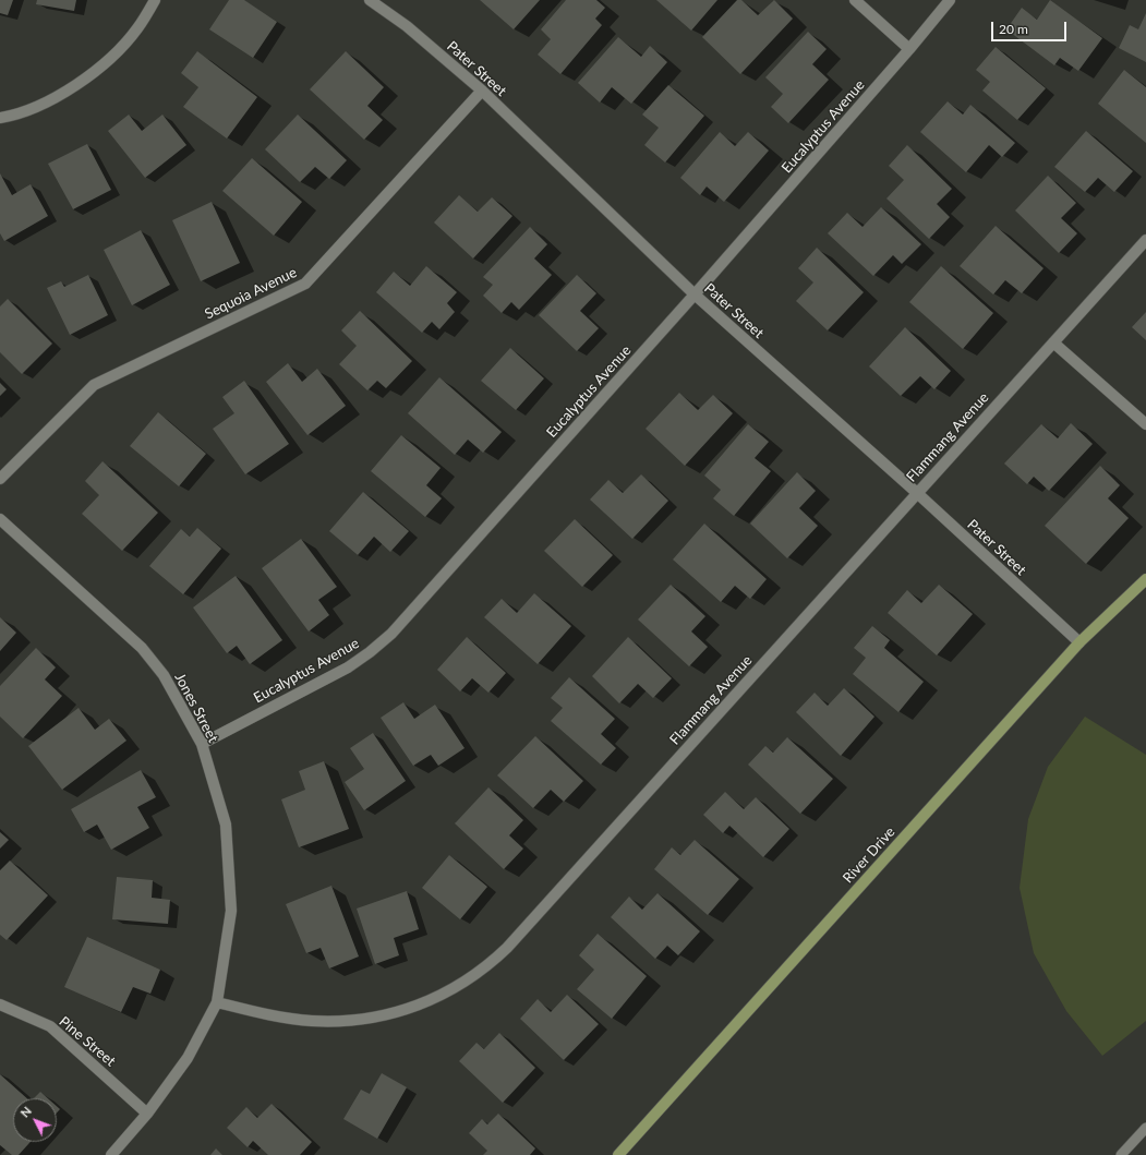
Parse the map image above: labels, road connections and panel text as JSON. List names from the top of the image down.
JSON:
{
  "streets": {
    "street": [
      "Pater Street",
      "Eucalyptus Avenue",
      "Sequoia Avenue",
      "Flammang Avenue",
      "Jones Street",
      "River Drive",
      "Pine Street"
    ]
  },
  "crossings": [
    ["Pater Street", "Eucalyptus Avenue"],
    ["Pater Street", "Sequoia Avenue"],
    ["Pater Street", "Flammang Avenue"],
    ["Pater Street", "River Drive"],
    ["Eucalyptus Avenue", "Jones Street"],
    ["Flammang Avenue", "Jones Street"],
    ["Jones Street", "Pine Street"]
  ],
  "scale_bar": "20 m",
  "north": "top left"
}
